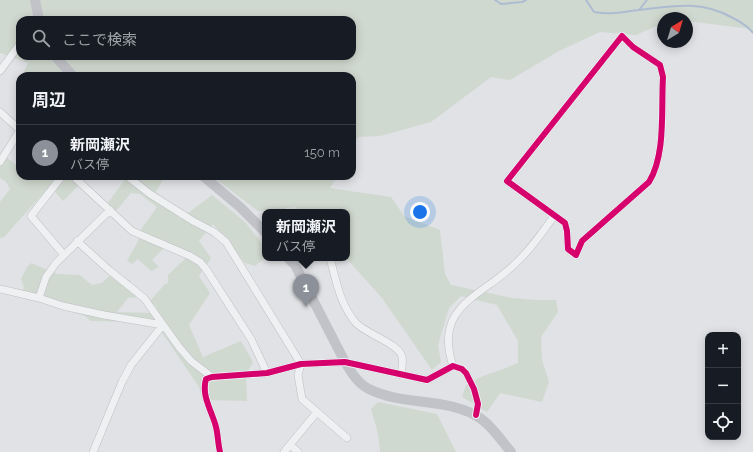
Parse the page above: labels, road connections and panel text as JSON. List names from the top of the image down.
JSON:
{
  "north": "top right",
  "page": {
    "search": "ここで検索",
    "heading": "周辺",
    "list": [
      {
        "mark": "1",
        "name": "新岡瀬沢",
        "note": "バス停",
        "value": "150 m"
      }
    ],
    "popup": ["新岡瀬沢", "バス停"],
    "pins": "1",
    "map_buttons": ["+", "−"]
  }
}
